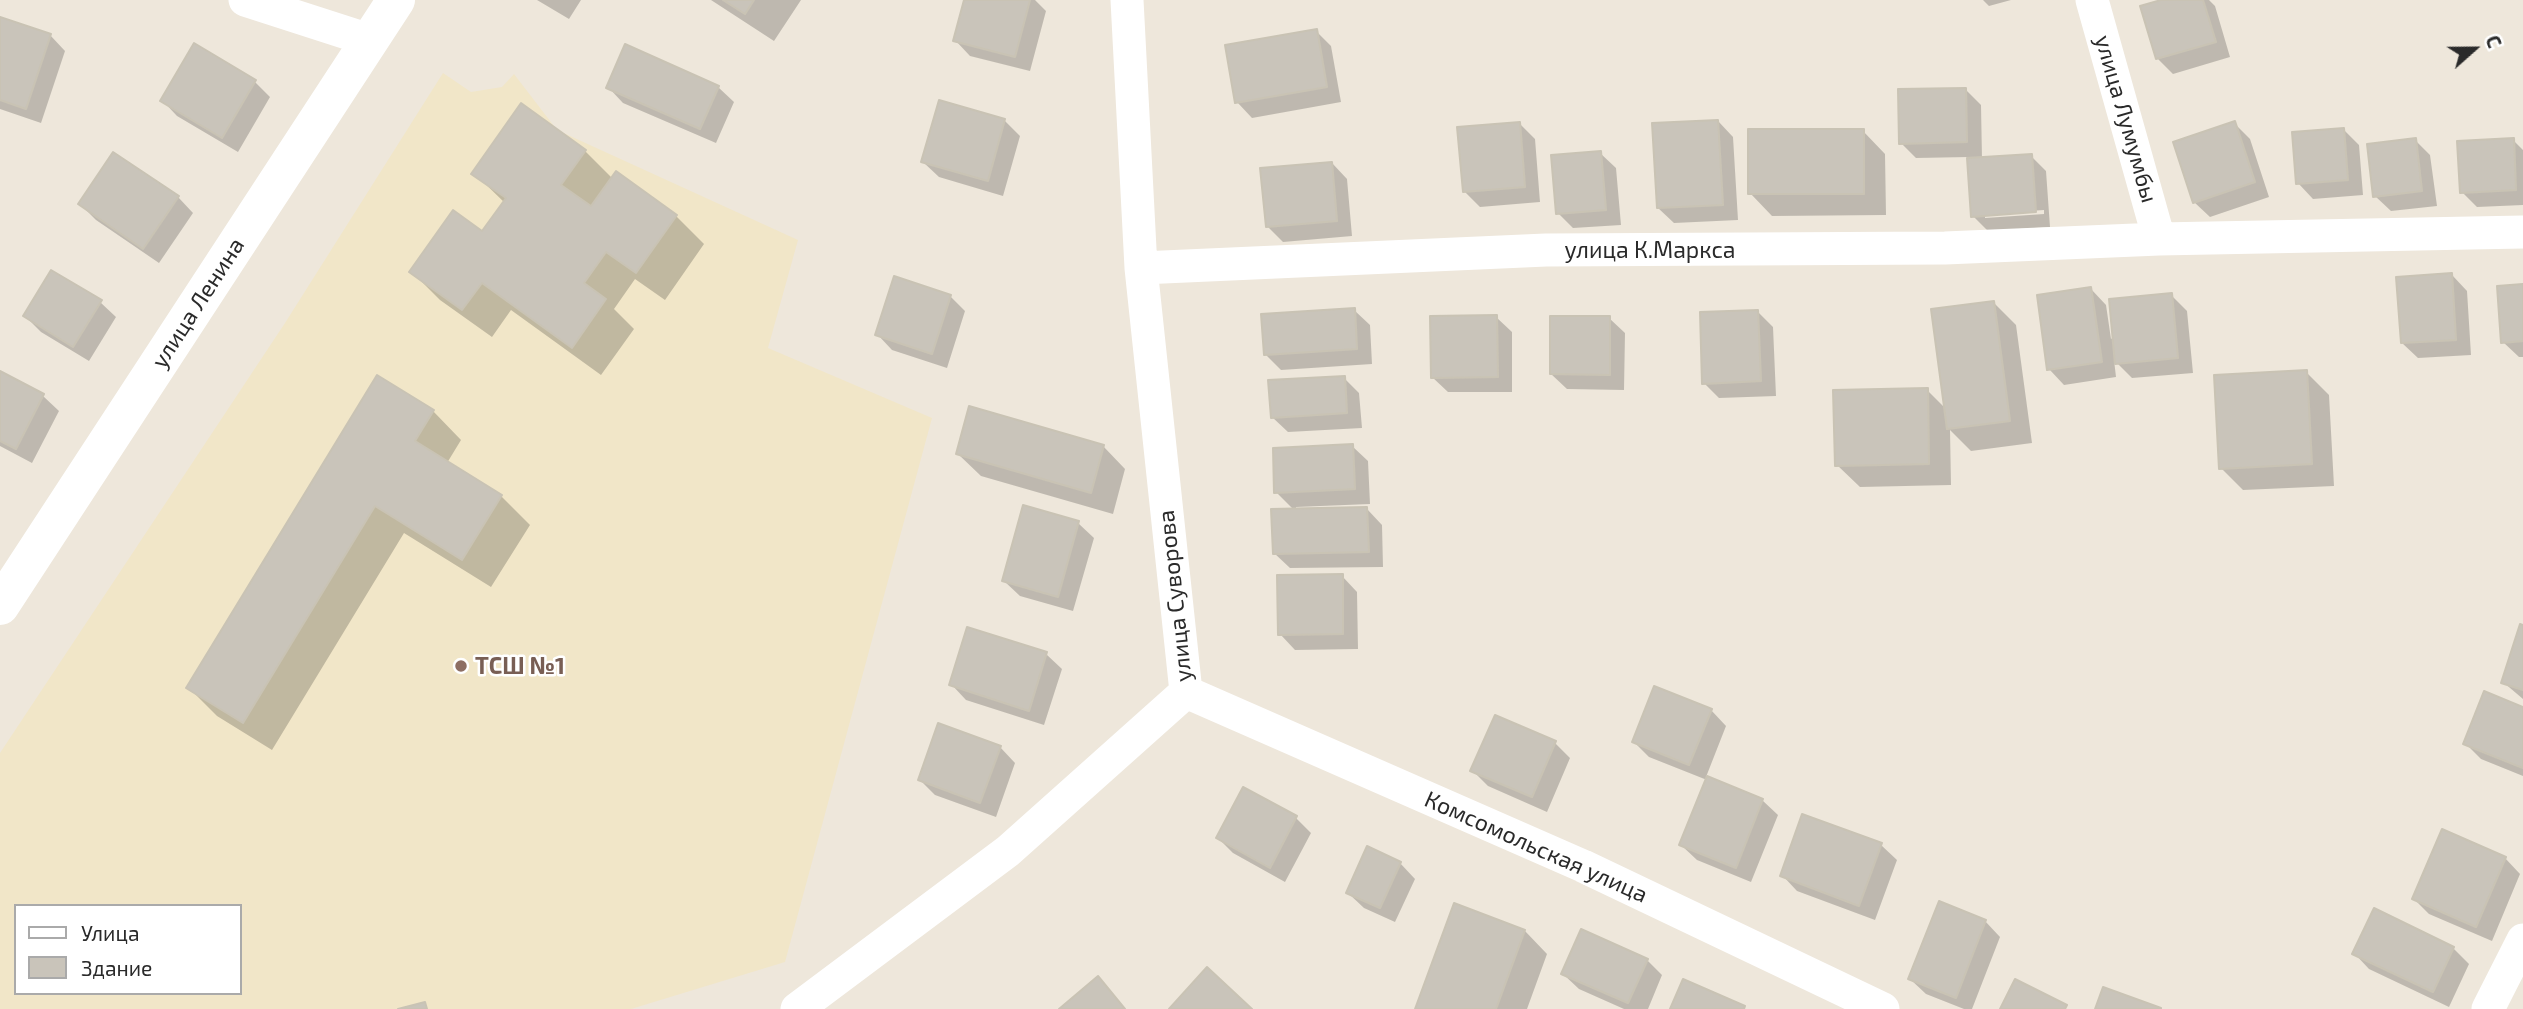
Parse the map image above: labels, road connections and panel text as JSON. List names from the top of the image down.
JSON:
{
  "streets": {
    "street": [
      "улица Лумумбы",
      "улица К.Маркса",
      "улица Ленина",
      "улица Суворова",
      "Комсомольская улица"
    ]
  },
  "crossings": [
    ["улица Лумумбы", "улица К.Маркса"],
    ["улица К.Маркса", "улица Суворова"],
    ["улица Суворова", "Комсомольская улица"]
  ],
  "places": ["ТСШ №1"],
  "legend": ["Улица", "Здание"],
  "north": "right"
}
